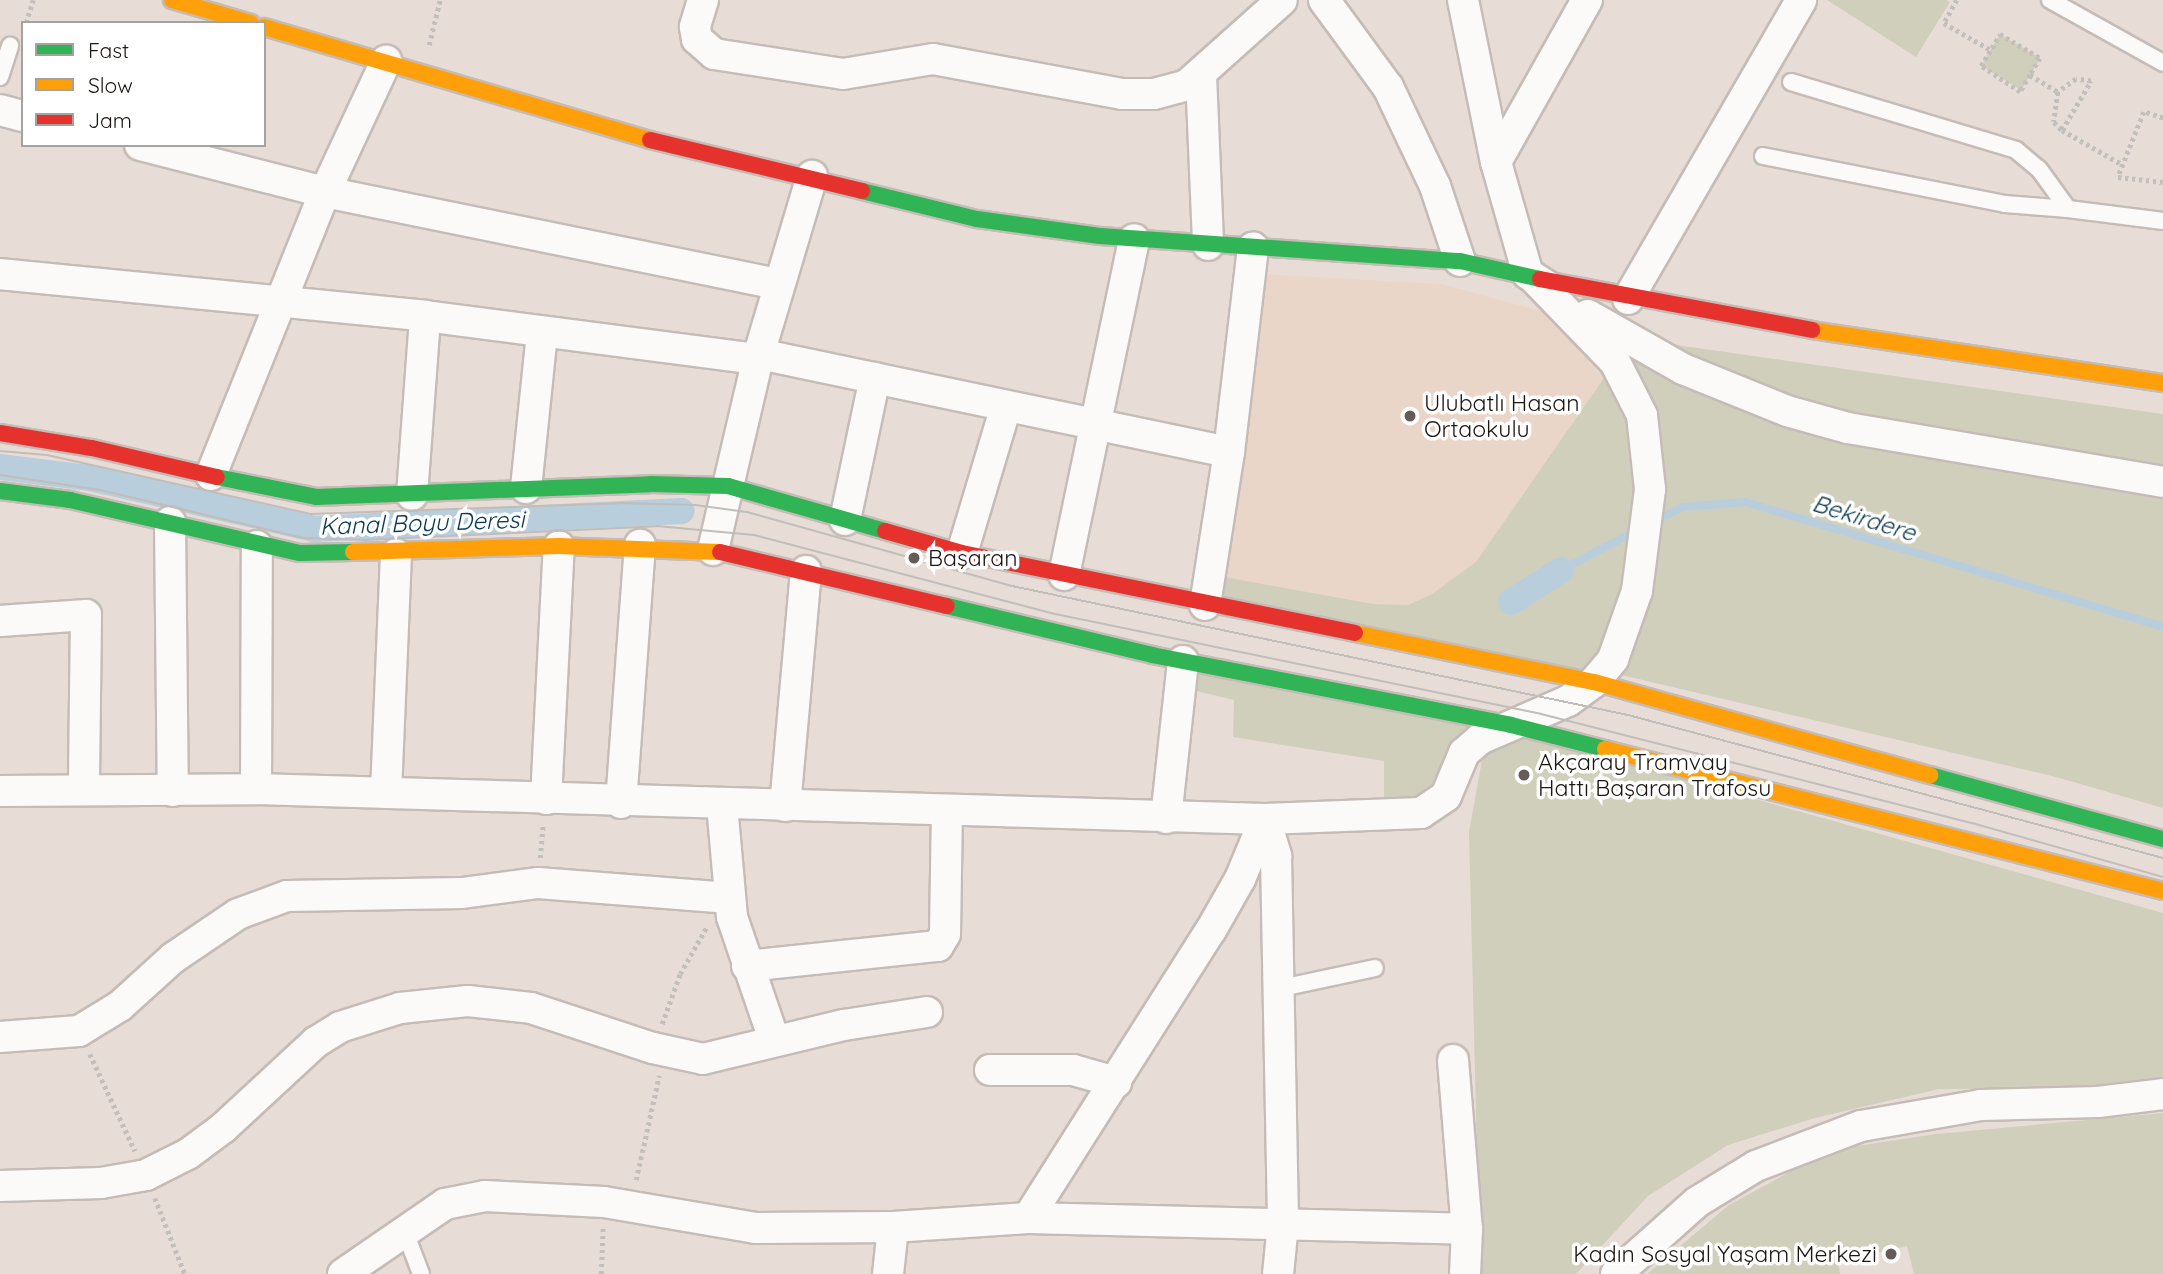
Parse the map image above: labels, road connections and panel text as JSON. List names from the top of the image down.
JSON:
{
  "water": ["Bekirdere", "Kanal Boyu Deresi"],
  "places": [
    "Ulubatlı Hasan Ortaokulu",
    "Başaran",
    "Akçaray Tramvay Hattı Başaran Trafosu",
    "Kadın Sosyal Yaşam Merkezi"
  ],
  "legend": ["Fast", "Slow", "Jam"]
}
